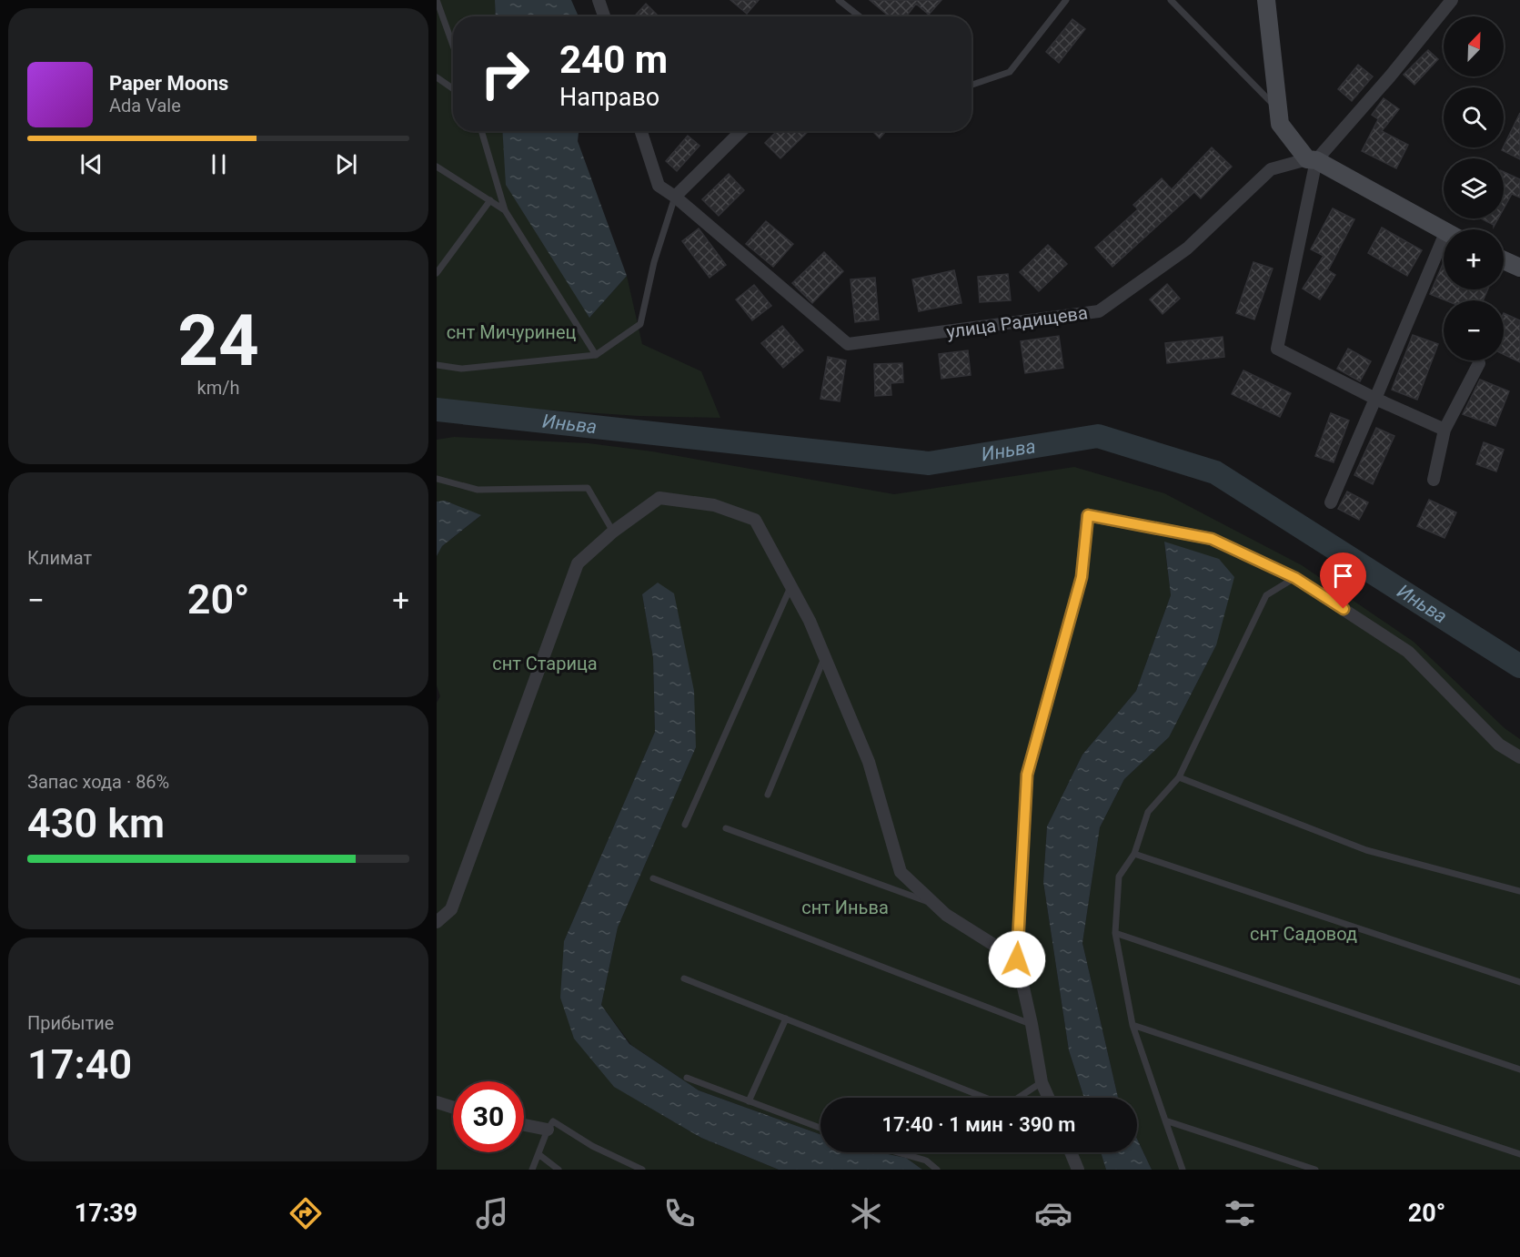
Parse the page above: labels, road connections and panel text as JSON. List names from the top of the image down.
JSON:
{
  "streets": {
    "street": ["улица Радищева"]
  },
  "water": ["Иньва"],
  "parks": [
    "снт Мичуринец",
    "снт Старица",
    "снт Иньва",
    "снт Садовод"
  ],
  "north": "top right",
  "page": {
    "map_buttons": ["+", "−"],
    "turn": ["240 m", "Направо"],
    "song": ["Paper Moons", "Ada Vale"],
    "tile": [
      ["24", "km/h"],
      "Климат",
      ["Запас хода · 86%", "430 km"],
      ["Прибытие", "17:40"]
    ],
    "heat": ["−", "20°", "+"],
    "limit": "30",
    "trip": "17:40 · 1 мин · 390 m",
    "tabs": ["17:39", "20°"]
  }
}
